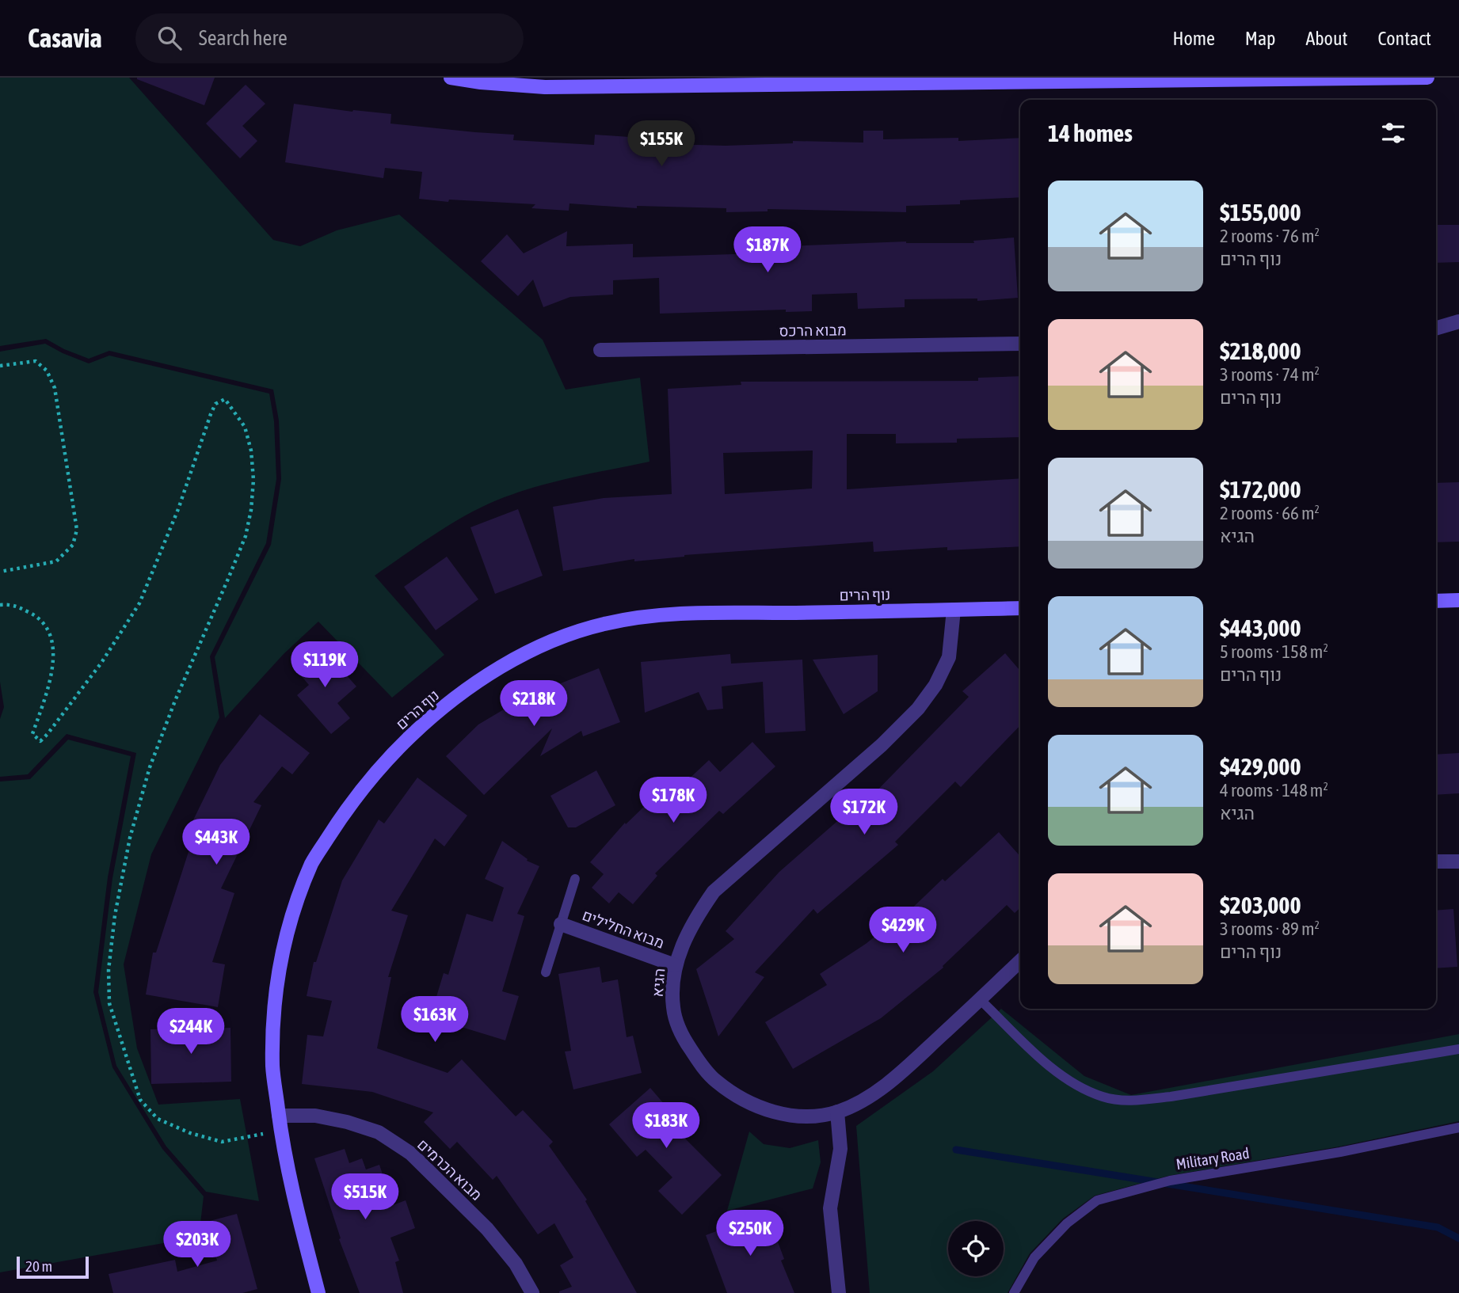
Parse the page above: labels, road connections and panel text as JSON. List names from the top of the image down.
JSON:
{
  "streets": {
    "street": [
      "מבוא הרכס",
      "נוף הרים",
      "מבוא החלילים",
      "הגיא",
      "מבוא הכרמים"
    ],
    "lane": ["Military Road"]
  },
  "crossings": [
    ["נוף הרים", "הגיא"],
    ["נוף הרים", "מבוא הכרמים"],
    ["מבוא החלילים", "הגיא"]
  ],
  "scale_bar": "20 m",
  "page": {
    "header": "Casavia",
    "search": "Search here",
    "nav": [
      "Home",
      "Map",
      "About",
      "Contact"
    ],
    "heading": "14 homes",
    "price": [
      "$155K",
      "$187K",
      "$119K",
      "$218K",
      "$178K",
      "$172K",
      "$443K",
      "$429K",
      "$163K",
      "$244K",
      "$183K",
      "$515K",
      "$250K",
      "$203K"
    ],
    "list": [
      {
        "name": "$155,000",
        "note": "2 rooms · 76 m² · נוף הרים"
      },
      {
        "name": "$218,000",
        "note": "3 rooms · 74 m² · נוף הרים"
      },
      {
        "name": "$172,000",
        "note": "2 rooms · 66 m² · הגיא"
      },
      {
        "name": "$443,000",
        "note": "5 rooms · 158 m² · נוף הרים"
      },
      {
        "name": "$429,000",
        "note": "4 rooms · 148 m² · הגיא"
      },
      {
        "name": "$203,000",
        "note": "3 rooms · 89 m² · נוף הרים"
      }
    ],
    "scale": "20 m"
  }
}
